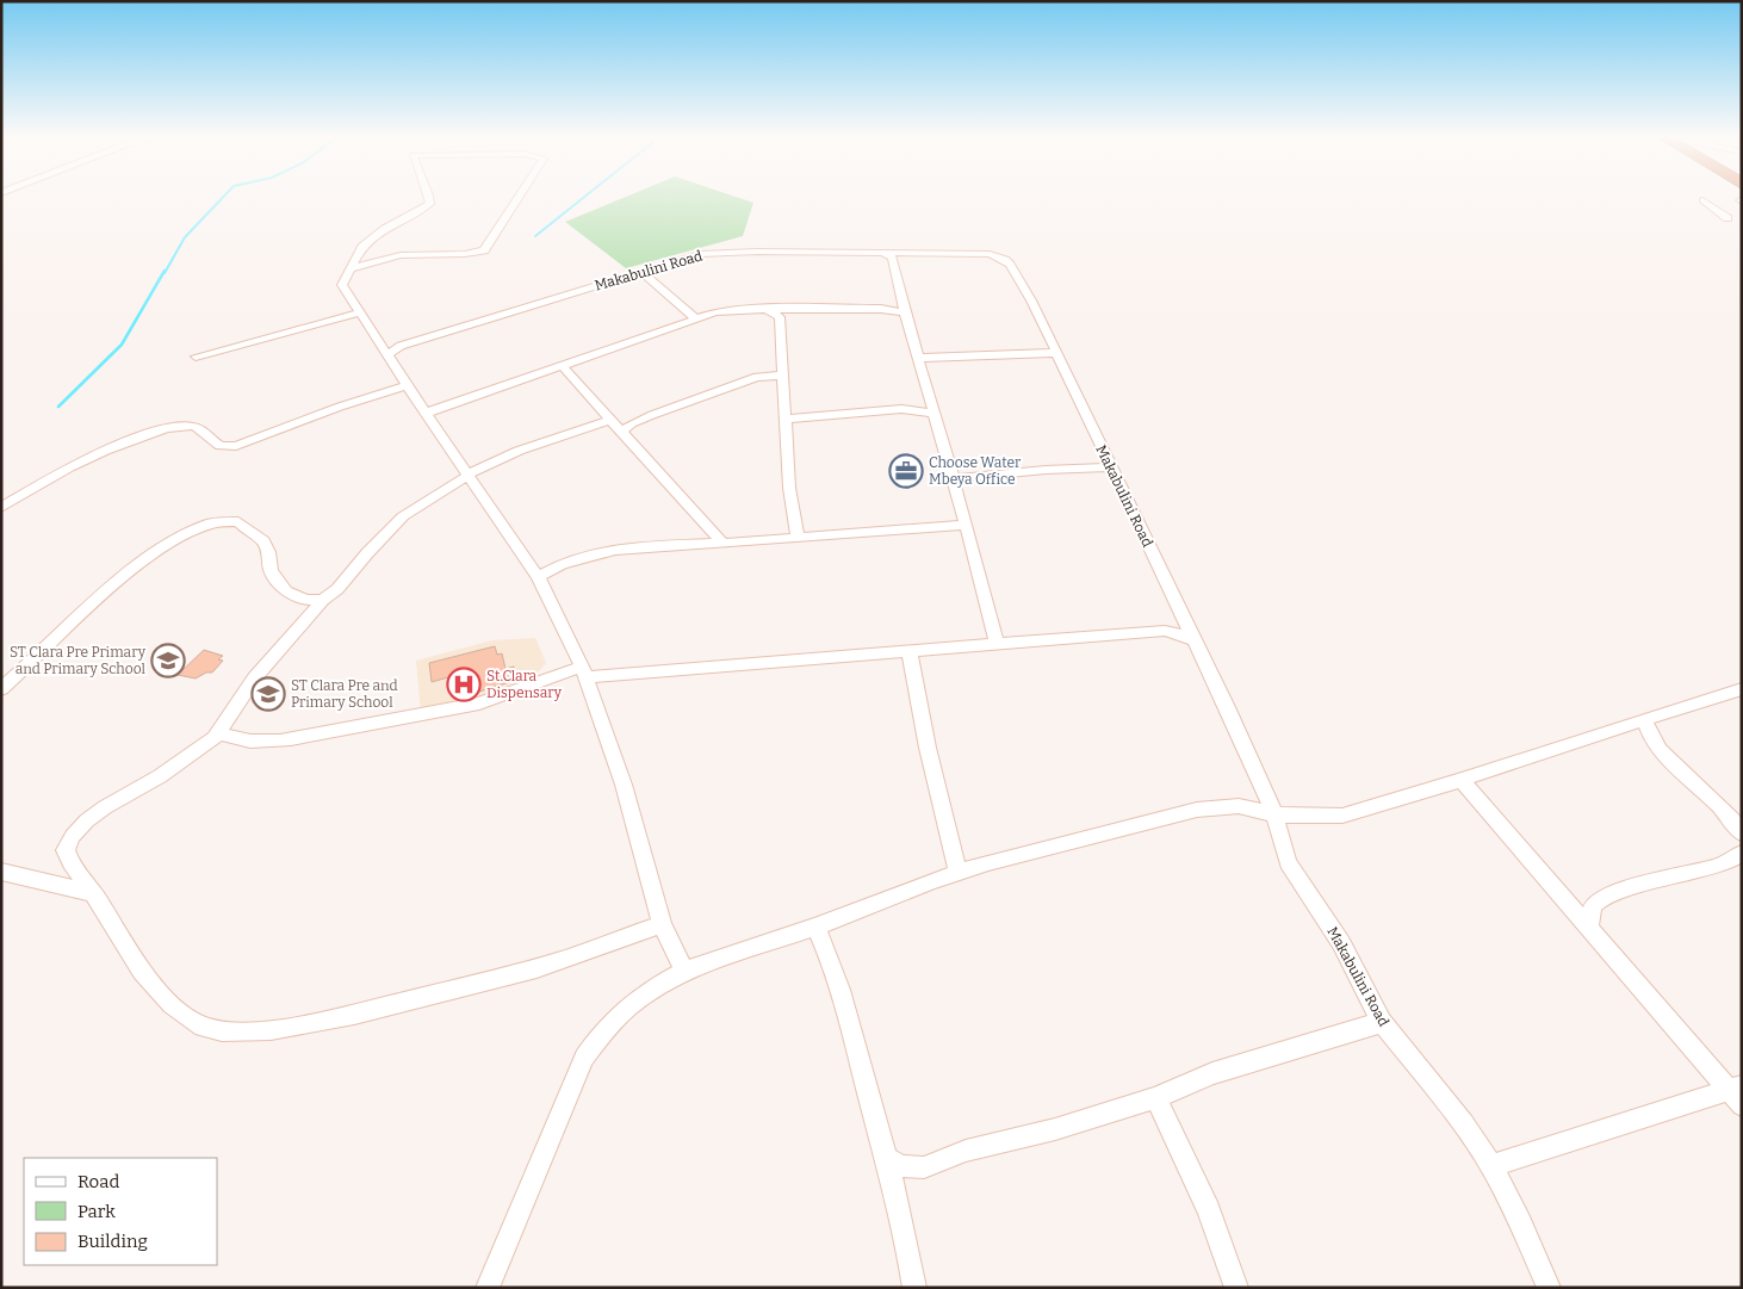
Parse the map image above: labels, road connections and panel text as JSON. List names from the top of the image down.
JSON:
{
  "streets": {
    "street": ["Makabulini Road"]
  },
  "places": {
    "office": ["Choose Water Mbeya Office"],
    "school or university": ["ST Clara Pre Primary and Primary School", "ST Clara Pre and Primary School"],
    "hospital": ["St.Clara Dispensary"]
  },
  "legend": ["Road", "Park", "Building"]
}
